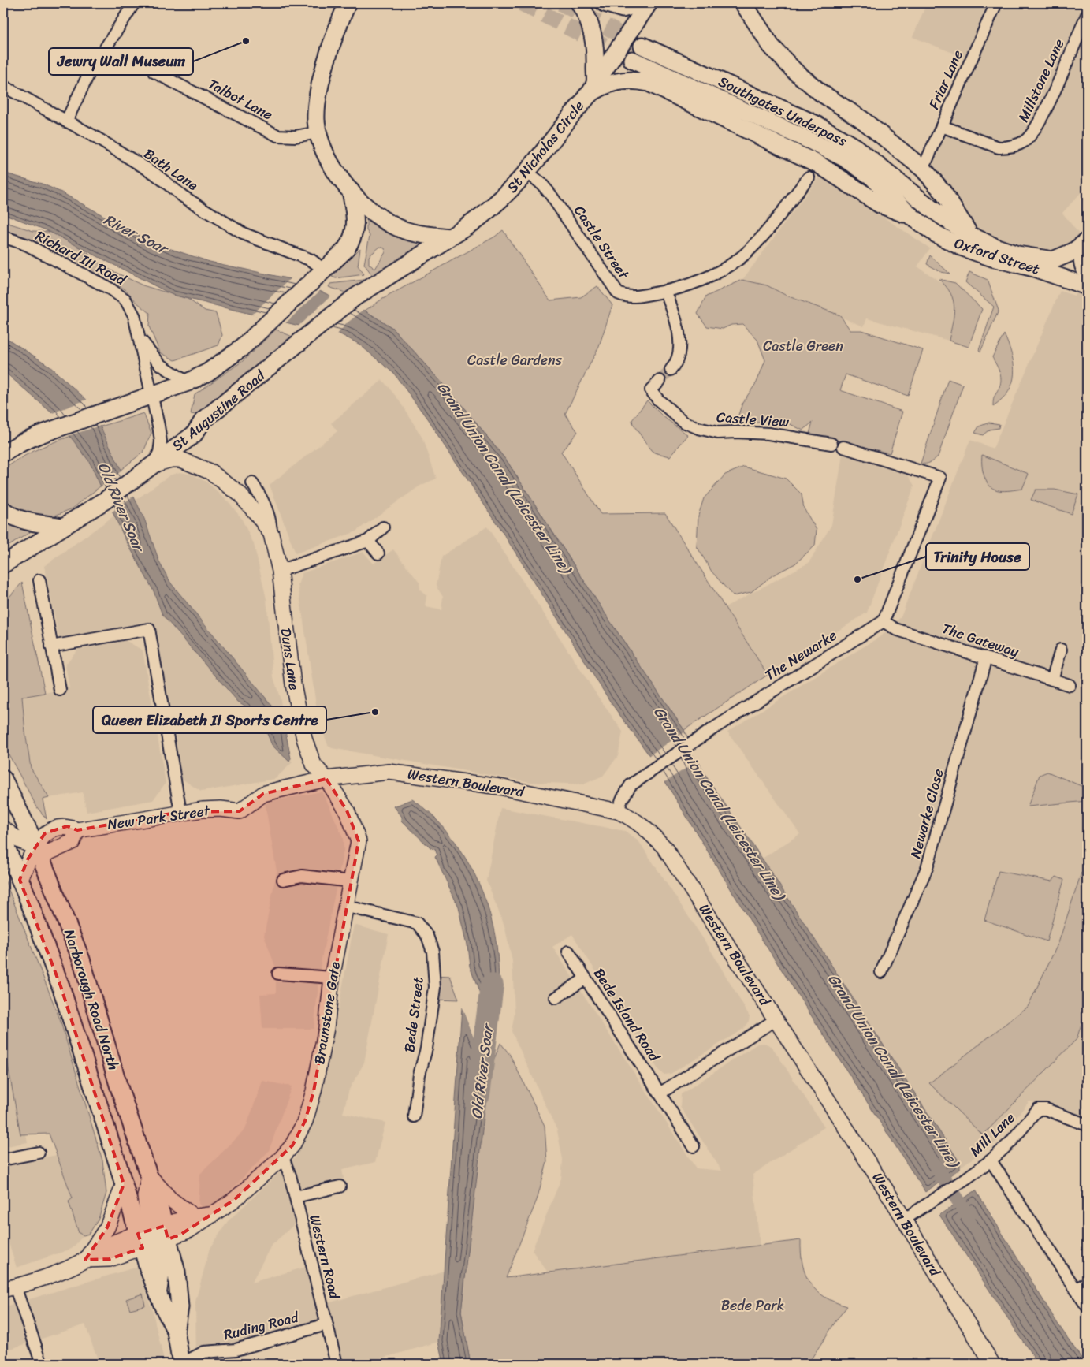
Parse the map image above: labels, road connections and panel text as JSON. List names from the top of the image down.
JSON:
{
  "streets": {
    "main road": [
      "Southgates Underpass",
      "St Nicholas Circle",
      "Oxford Street",
      "St Augustine Road",
      "Narborough Road North"
    ],
    "street": [
      "Friar Lane",
      "Millstone Lane",
      "Talbot Lane",
      "Bath Lane",
      "Castle Street",
      "Richard III Road",
      "Castle View",
      "The Gateway",
      "The Newarke",
      "Duns Lane",
      "Western Boulevard",
      "Newarke Close",
      "New Park Street",
      "Braunstone Gate",
      "Bede Street",
      "Bede Island Road",
      "Mill Lane",
      "Western Road",
      "Ruding Road"
    ]
  },
  "crossings": [
    ["Friar Lane", "Millstone Lane"],
    ["Southgates Underpass", "Oxford Street"],
    ["St Nicholas Circle", "Castle Street"],
    ["St Nicholas Circle", "St Augustine Road"],
    ["Richard III Road", "St Augustine Road"],
    ["Richard III Road", "Duns Lane"],
    ["St Augustine Road", "Duns Lane"],
    ["The Gateway", "The Newarke"],
    ["The Gateway", "Newarke Close"],
    ["The Newarke", "Western Boulevard"],
    ["Duns Lane", "Western Boulevard"],
    ["Duns Lane", "New Park Street"],
    ["Duns Lane", "Braunstone Gate"],
    ["Western Boulevard", "New Park Street"],
    ["Western Boulevard", "Braunstone Gate"],
    ["Western Boulevard", "Mill Lane"],
    ["New Park Street", "Narborough Road North"],
    ["New Park Street", "Braunstone Gate"],
    ["Narborough Road North", "Braunstone Gate"],
    ["Braunstone Gate", "Bede Street"],
    ["Braunstone Gate", "Western Road"],
    ["Western Road", "Ruding Road"]
  ],
  "water": ["River Soar", "Grand Union Canal (Leicester Line)", "Old River Soar"],
  "parks": ["Castle Green", "Castle Gardens", "Bede Park"],
  "places": ["Jewry Wall Museum", "Trinity House", "Queen Elizabeth II Sports Centre"]
}
